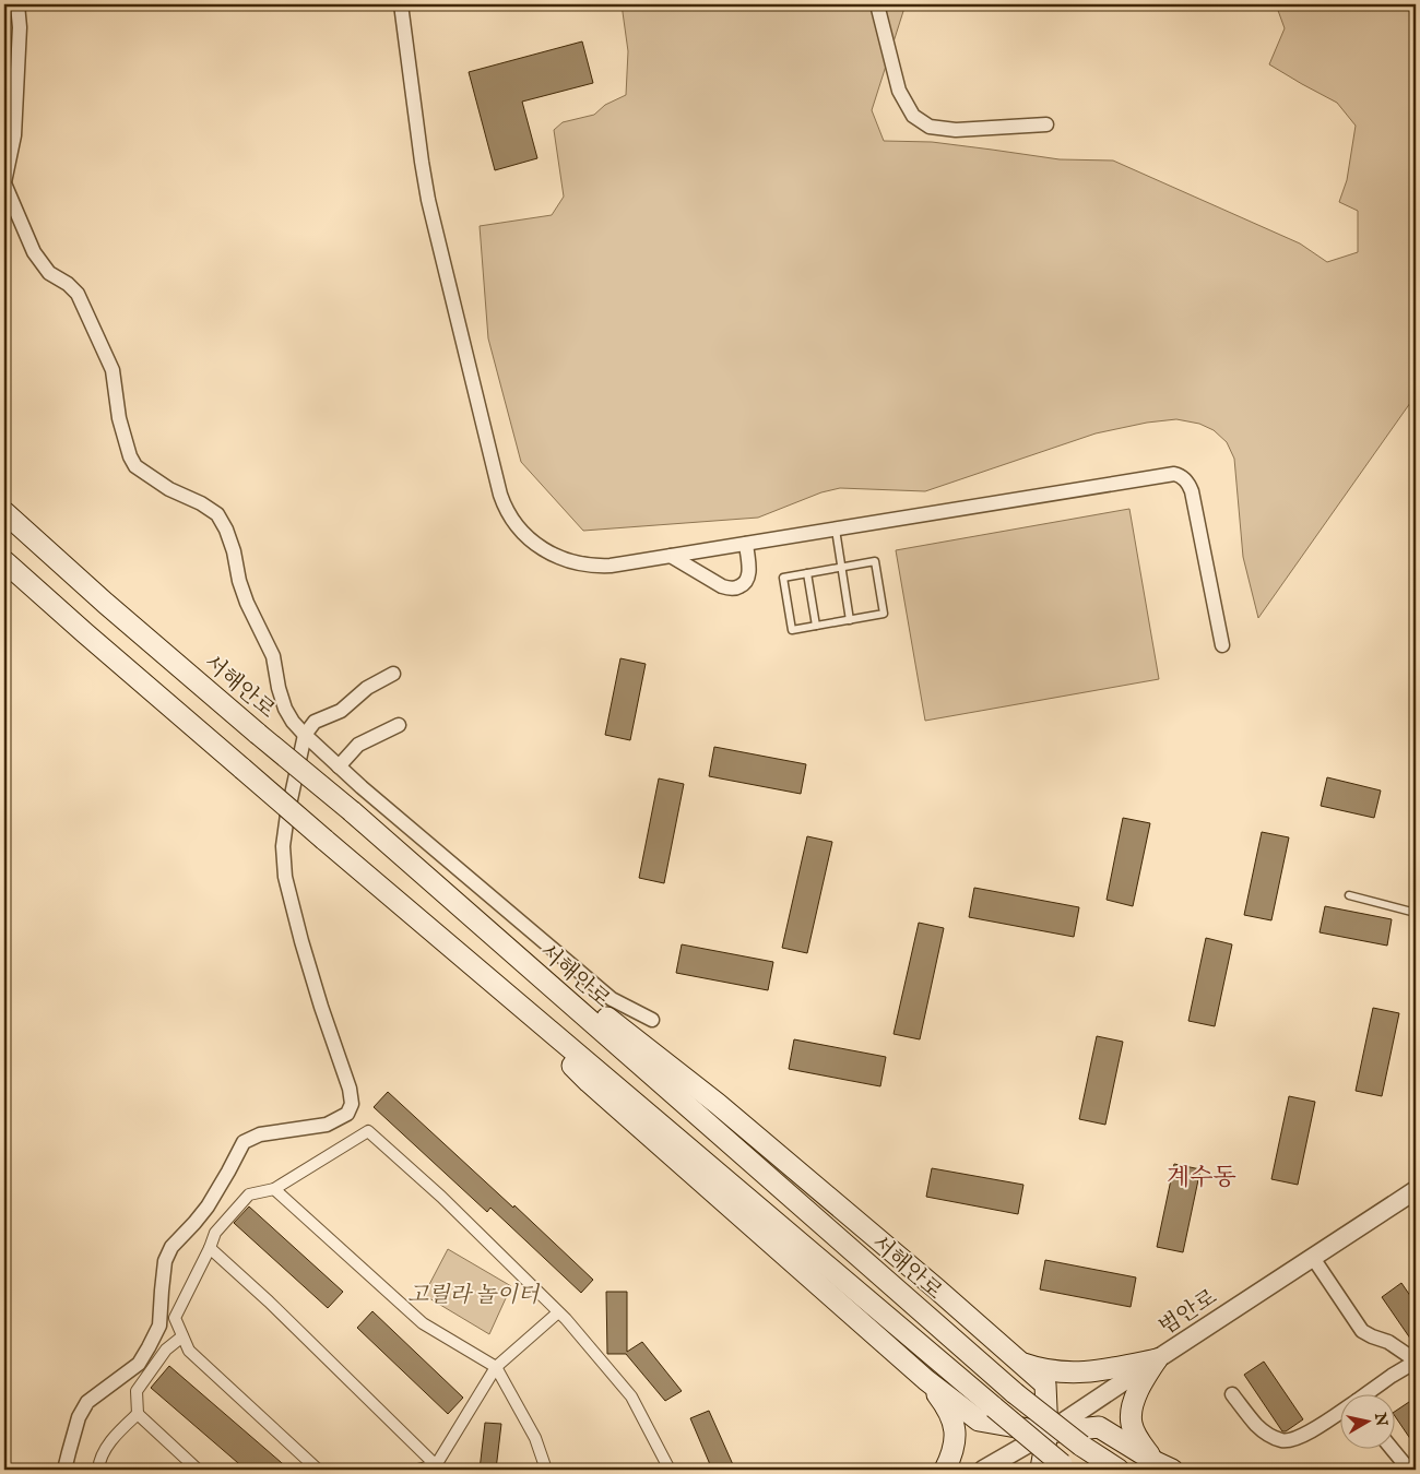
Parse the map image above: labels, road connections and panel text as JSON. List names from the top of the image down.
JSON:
{
  "streets": {
    "main road": ["서해안로"],
    "street": ["범안로"]
  },
  "districts": ["계수동"],
  "parks": ["고릴라 놀이터"],
  "north": "right"
}
